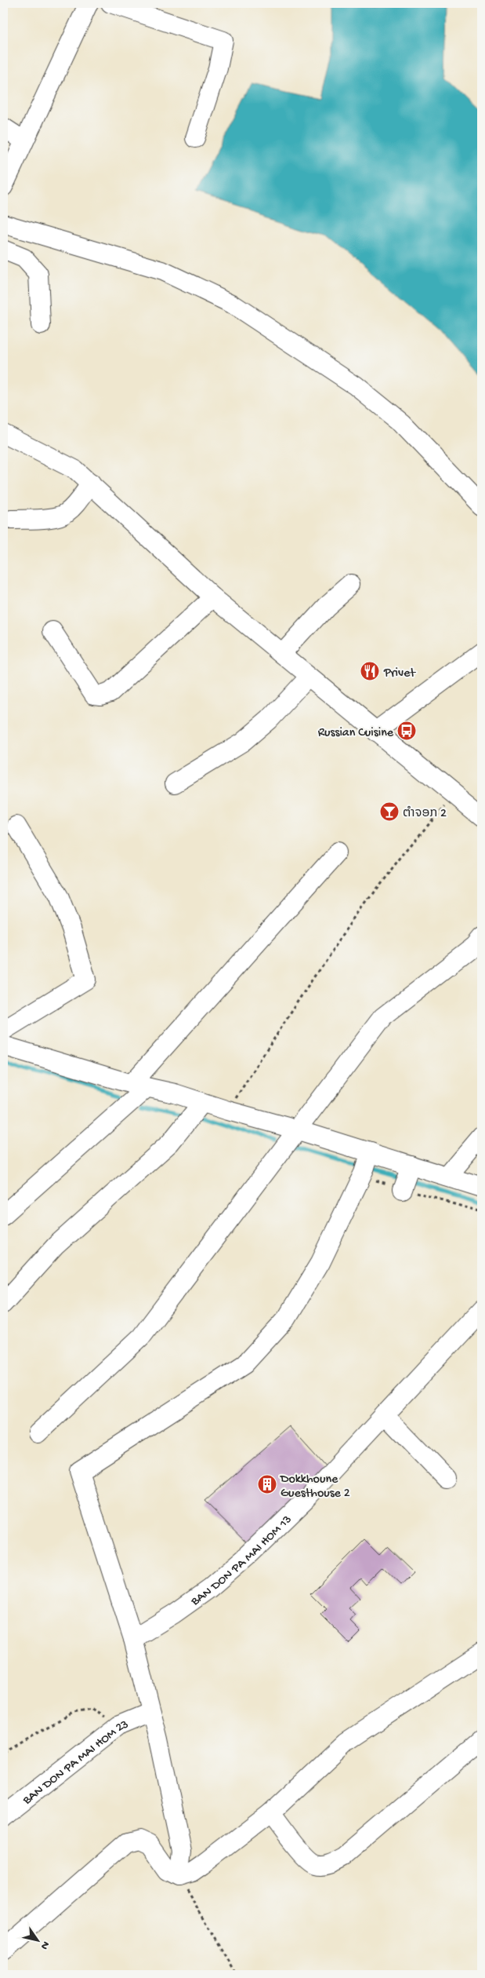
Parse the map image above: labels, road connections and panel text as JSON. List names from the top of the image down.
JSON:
{
  "streets": {
    "street": ["BAN DON PA MAI HOM 13", "BAN DON PA MAI HOM 23"]
  },
  "places": {
    "restaurant": ["Privet"],
    "bus stop": ["Russian Cuisine"],
    "bar": ["ຕຳຈອກ 2"],
    "building": ["Dokkhoune Guesthouse 2"]
  },
  "north": "bottom right"
}
